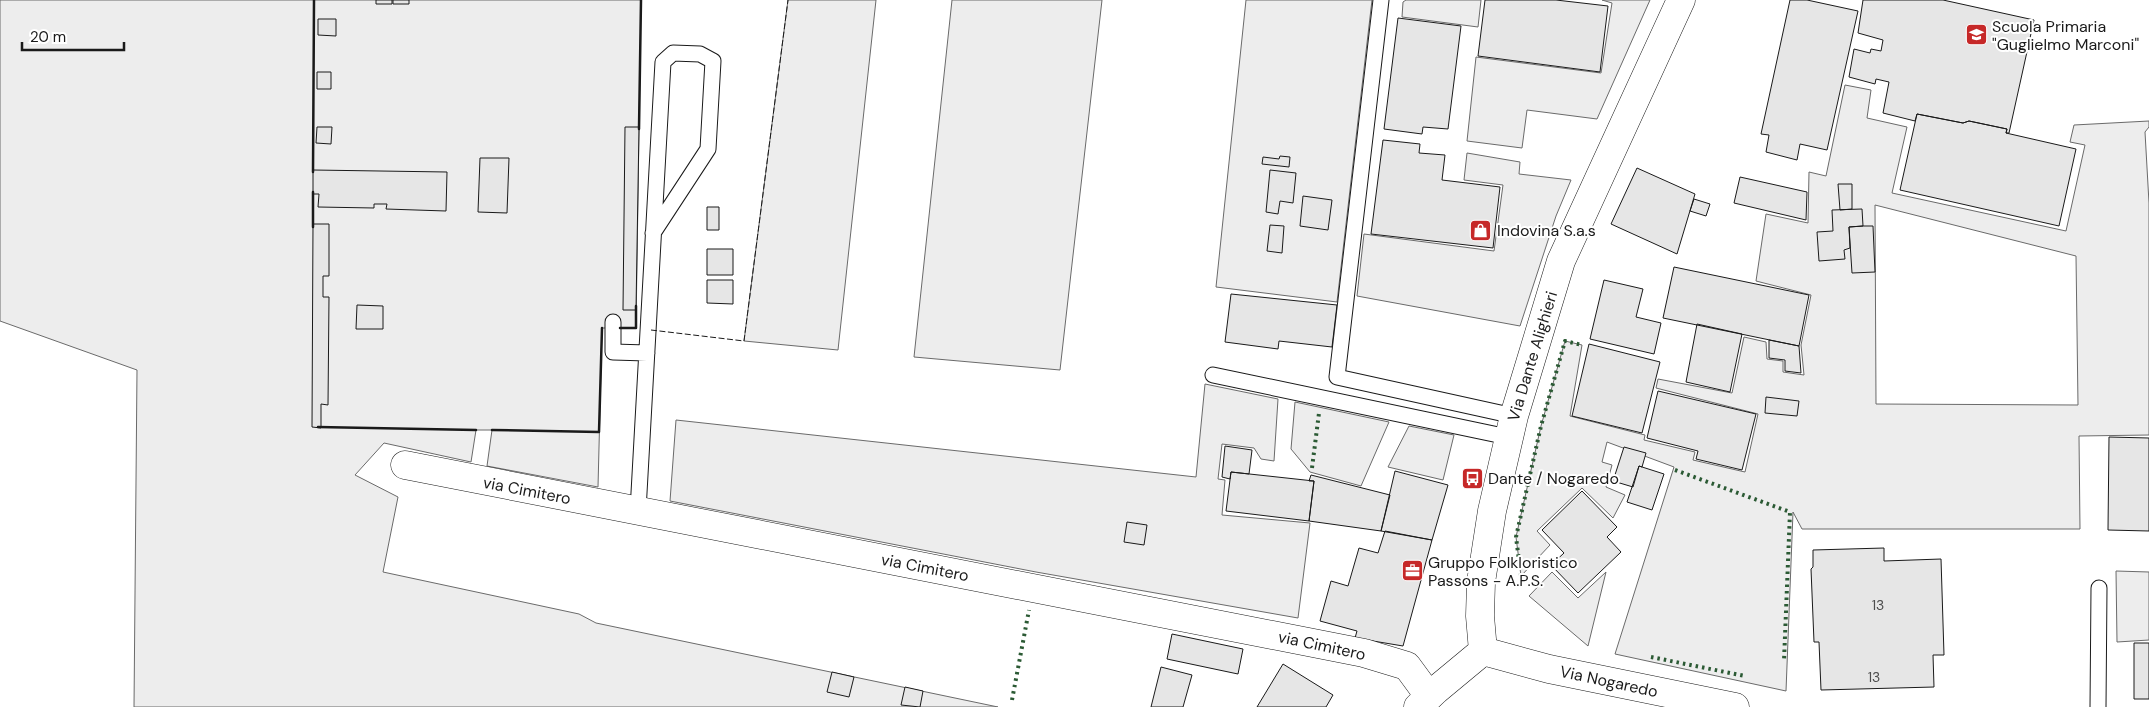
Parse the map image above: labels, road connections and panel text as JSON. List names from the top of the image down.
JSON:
{
  "streets": {
    "street": ["Via Dante Alighieri", "via Cimitero", "Via Nogaredo"]
  },
  "crossings": [
    ["Via Dante Alighieri", "Via Nogaredo"]
  ],
  "places": {
    "school or university": ["Scuola Primaria \"Guglielmo Marconi\""],
    "shop": ["Indovina S.a.s"],
    "bus stop": ["Dante / Nogaredo"],
    "office": ["Gruppo Folkloristico Passons - A.P.S."]
  },
  "house_numbers": ["13", "13"],
  "scale_bar": "20 m"
}
